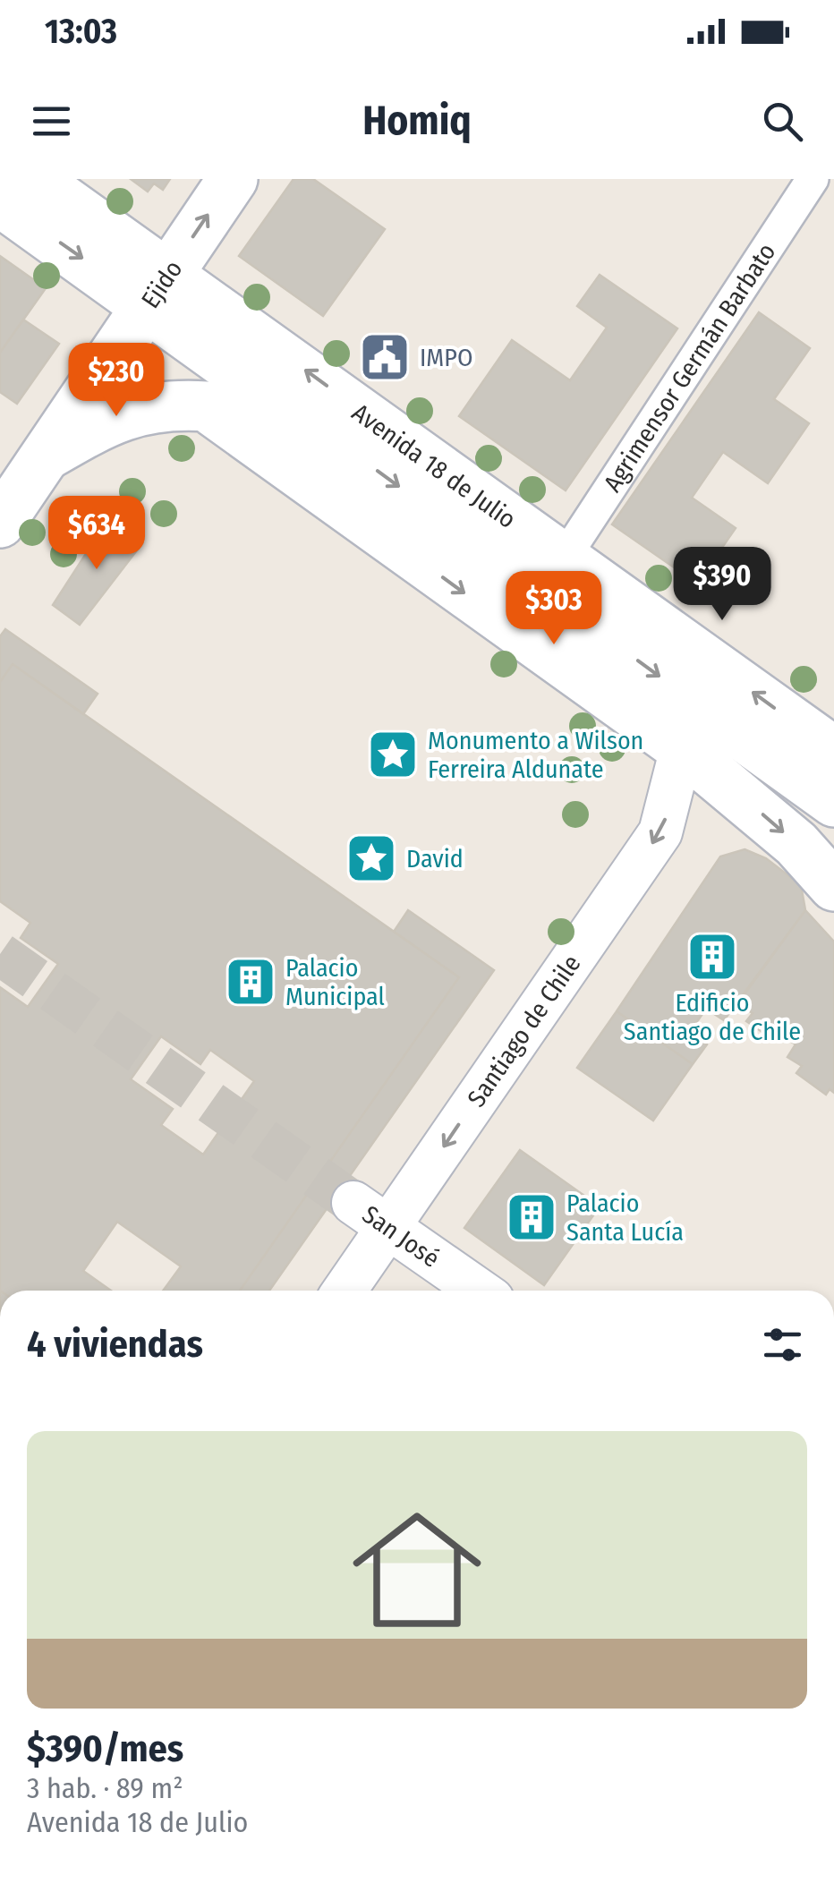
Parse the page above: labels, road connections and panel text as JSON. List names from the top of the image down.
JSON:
{
  "streets": {
    "main road": ["Ejido", "Avenida 18 de Julio"],
    "street": ["Agrimensor Germán Barbato", "Santiago de Chile", "San José"]
  },
  "crossings": [
    ["Ejido", "Avenida 18 de Julio"],
    ["Agrimensor Germán Barbato", "Avenida 18 de Julio"],
    ["Avenida 18 de Julio", "Santiago de Chile"],
    ["Santiago de Chile", "San José"]
  ],
  "one_way": ["Santiago de Chile"],
  "places": {
    "public building": ["IMPO"],
    "place": ["Monumento a Wilson Ferreira Aldunate", "David"],
    "building": ["Edificio Santiago de Chile", "Palacio Municipal", "Palacio Santa Lucía"]
  },
  "page": {
    "status": "13:03",
    "header": "Homiq",
    "price": [
      "$230",
      "$634",
      "$390",
      "$303"
    ],
    "heading": "4 viviendas",
    "list": [
      {
        "name": "$390/mes",
        "note": "3 hab. · 89 m² · Avenida 18 de Julio"
      }
    ]
  }
}
